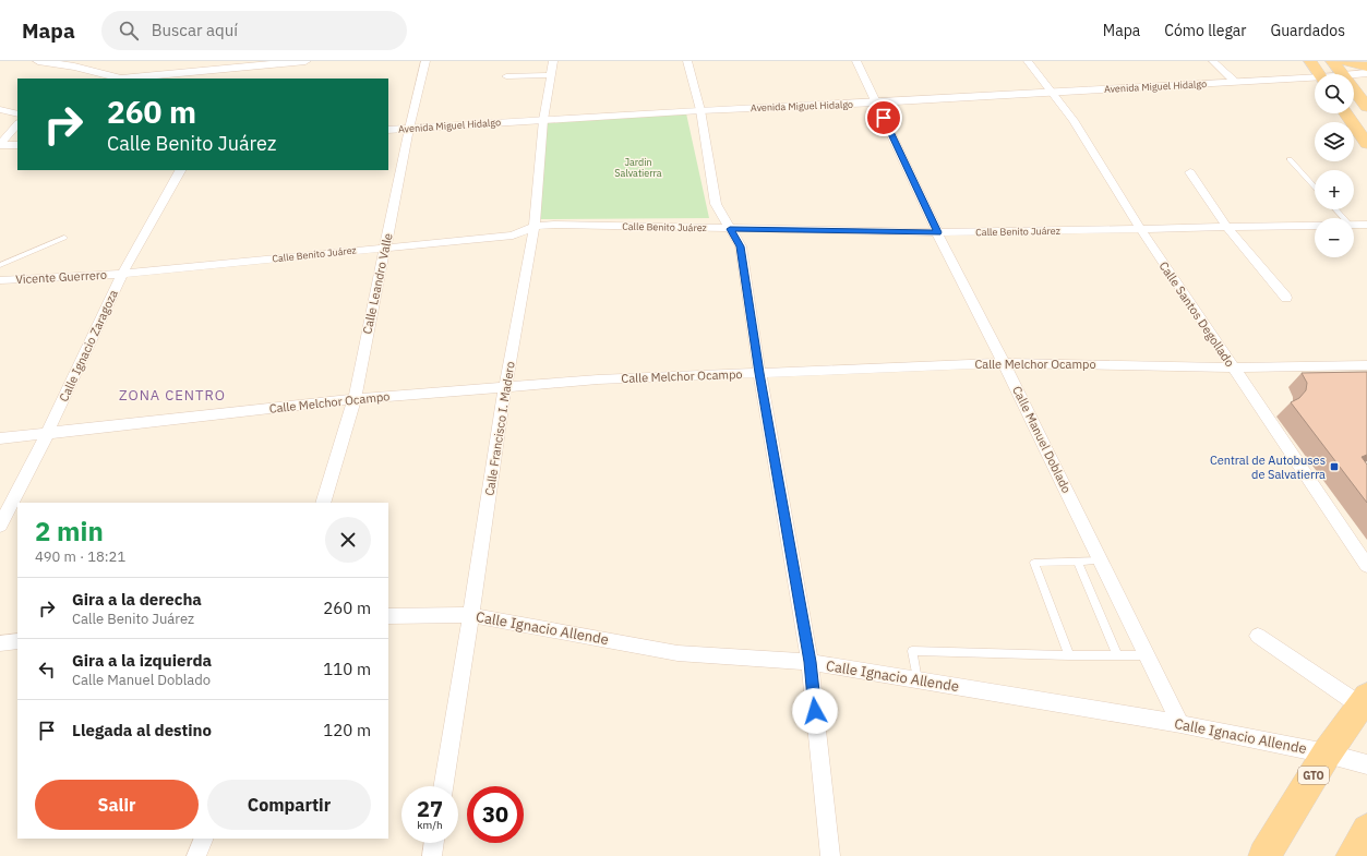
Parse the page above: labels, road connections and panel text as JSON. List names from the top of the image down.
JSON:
{
  "streets": {
    "main road": ["GTO"],
    "street": [
      "Avenida Miguel Hidalgo",
      "Calle Benito Juárez",
      "Vicente Guerrero",
      "Calle Leandro Valle",
      "Calle Santos Degollado",
      "Calle Ignacio Zaragoza",
      "Calle Melchor Ocampo",
      "Calle Francisco I. Madero",
      "Calle Manuel Doblado",
      "Calle Ignacio Allende"
    ]
  },
  "crossings": [
    ["Avenida Miguel Hidalgo", "Calle Leandro Valle"],
    ["Avenida Miguel Hidalgo", "Calle Santos Degollado"],
    ["Avenida Miguel Hidalgo", "Calle Francisco I. Madero"],
    ["Avenida Miguel Hidalgo", "Calle Manuel Doblado"],
    ["Calle Benito Juárez", "Vicente Guerrero"],
    ["Calle Benito Juárez", "Calle Leandro Valle"],
    ["Calle Benito Juárez", "Calle Santos Degollado"],
    ["Calle Benito Juárez", "Calle Ignacio Zaragoza"],
    ["Calle Benito Juárez", "Calle Francisco I. Madero"],
    ["Calle Benito Juárez", "Calle Manuel Doblado"],
    ["Vicente Guerrero", "Calle Ignacio Zaragoza"],
    ["Calle Leandro Valle", "Calle Melchor Ocampo"],
    ["Calle Santos Degollado", "Calle Melchor Ocampo"],
    ["Calle Ignacio Zaragoza", "Calle Melchor Ocampo"],
    ["Calle Melchor Ocampo", "Calle Francisco I. Madero"],
    ["Calle Melchor Ocampo", "Calle Manuel Doblado"],
    ["Calle Francisco I. Madero", "Calle Ignacio Allende"],
    ["Calle Manuel Doblado", "Calle Ignacio Allende"],
    ["Calle Ignacio Allende", "GTO"]
  ],
  "districts": ["ZONA CENTRO"],
  "parks": ["Jardin Salvatierra"],
  "places": {
    "transit": ["Central de Autobuses de Salvatierra"]
  },
  "page": {
    "header": "Mapa",
    "search": "Buscar aquí",
    "nav": ["Mapa", "Cómo llegar", "Guardados"],
    "map_buttons": ["+", "−"],
    "turn": ["260 m", "Calle Benito Juárez"],
    "heading": ["2 min", "490 m · 18:21"],
    "list": [
      {
        "name": "Gira a la derecha",
        "note": "Calle Benito Juárez",
        "value": "260 m"
      },
      {
        "name": "Gira a la izquierda",
        "note": "Calle Manuel Doblado",
        "value": "110 m"
      },
      {
        "name": "Llegada al destino",
        "value": "120 m"
      }
    ],
    "buttons": ["Salir", "Compartir"],
    "speed": "27 km/h",
    "limit": "30"
  }
}
